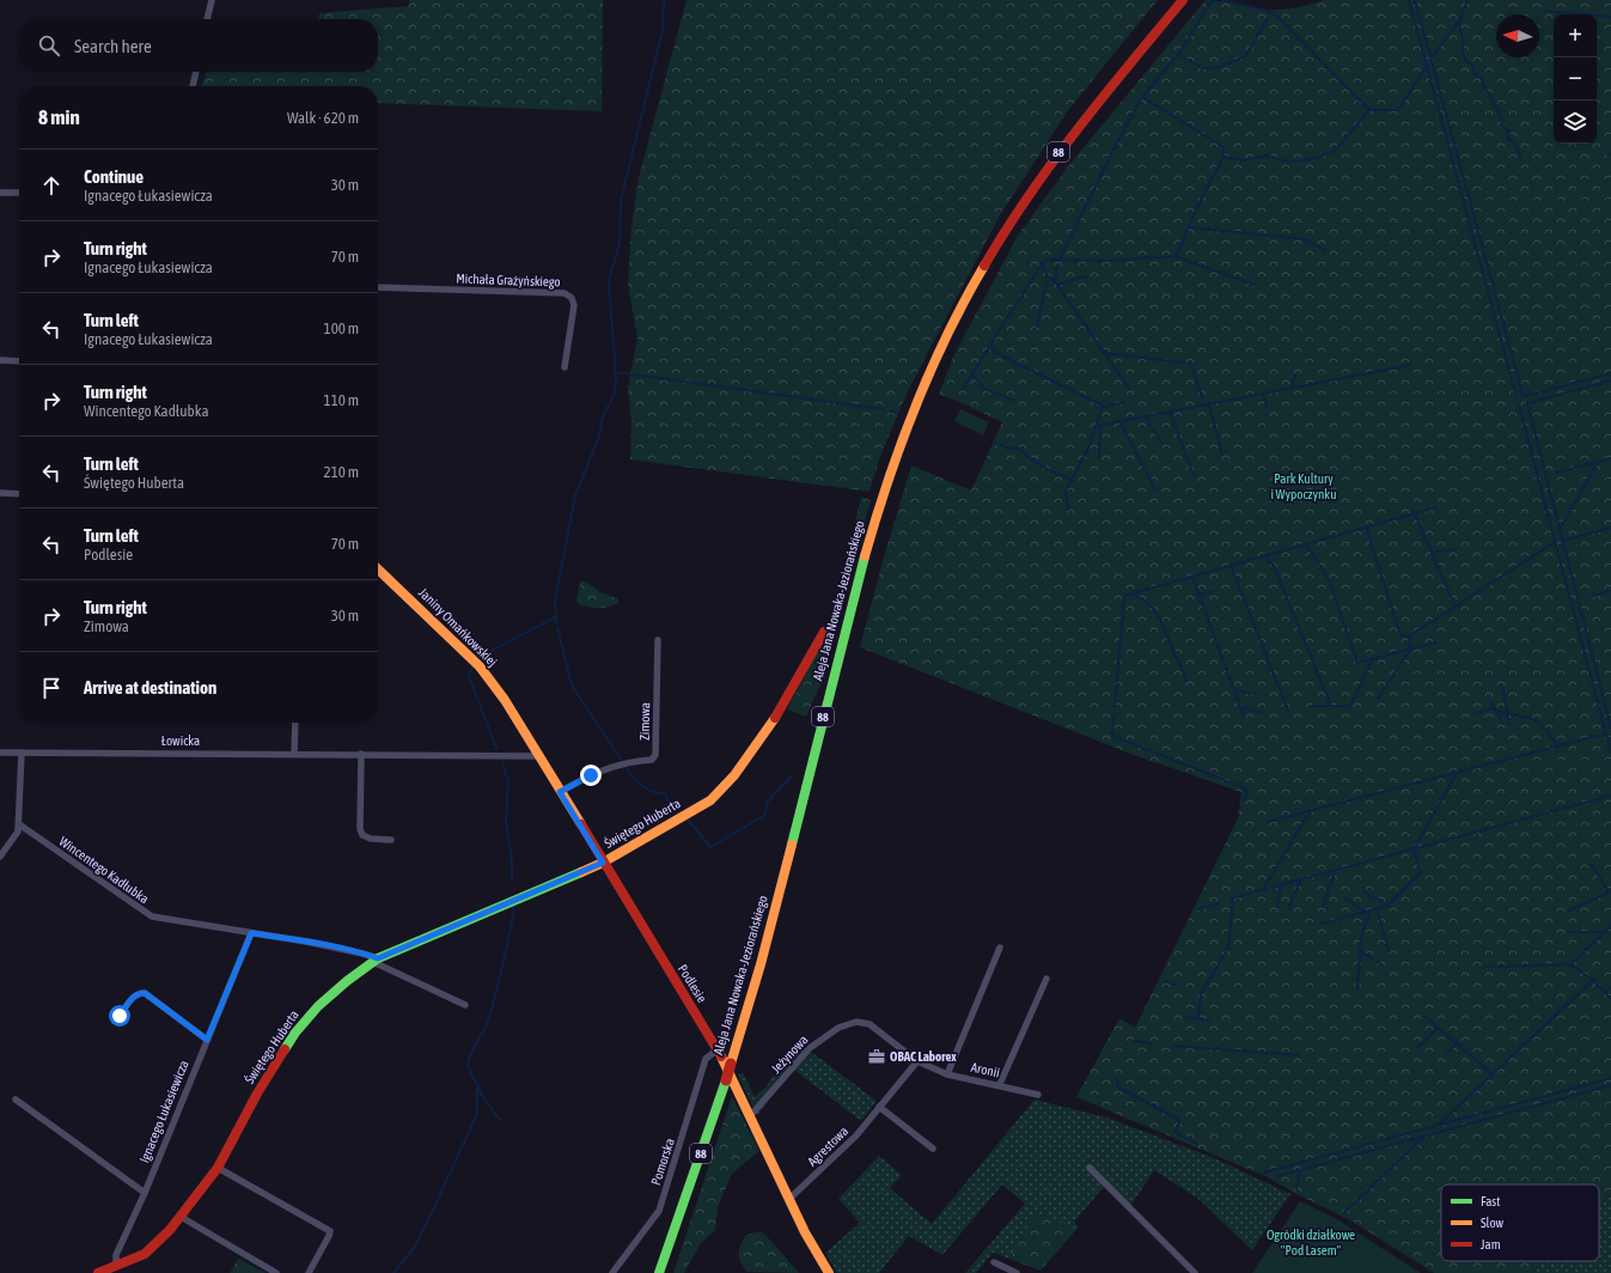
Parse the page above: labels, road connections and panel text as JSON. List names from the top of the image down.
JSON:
{
  "streets": {
    "street": [
      "88",
      "Michała Grażyńskiego",
      "Aleja Jana Nowaka-Jeziorańskiego",
      "Janiny Omańkowskiej",
      "Zimowa",
      "Łowicka",
      "Świętego Huberta",
      "Wincentego Kadłubka",
      "Podlesie",
      "Jeżynowa",
      "Aronii",
      "Ignacego Łukasiewicza",
      "Agrestowa",
      "Pomorska"
    ]
  },
  "crossings": [
    ["Janiny Omańkowskiej", "Zimowa"],
    ["Janiny Omańkowskiej", "Łowicka"],
    ["Janiny Omańkowskiej", "Podlesie"],
    ["Zimowa", "Podlesie"],
    ["Świętego Huberta", "Wincentego Kadłubka"],
    ["Świętego Huberta", "Podlesie"],
    ["Świętego Huberta", "Ignacego Łukasiewicza"],
    ["Wincentego Kadłubka", "Ignacego Łukasiewicza"],
    ["Podlesie", "Jeżynowa"],
    ["Podlesie", "Agrestowa"],
    ["Podlesie", "Pomorska"],
    ["Jeżynowa", "Aronii"],
    ["Aronii", "Agrestowa"]
  ],
  "parks": ["Park Kultury i Wypoczynku", "Ogródki działkowe \"Pod Lasem\""],
  "places": {
    "office": ["OBAC Laborex"]
  },
  "legend": ["Fast", "Slow", "Jam"],
  "north": "left",
  "page": {
    "map_buttons": ["+", "−"],
    "search": "Search here",
    "heading": ["8 min", "Walk · 620 m"],
    "list": [
      ["Continue", "Ignacego Łukasiewicza", "30 m"],
      ["Turn right", "Ignacego Łukasiewicza", "70 m"],
      ["Turn left", "Ignacego Łukasiewicza", "100 m"],
      ["Turn right", "Wincentego Kadłubka", "110 m"],
      ["Turn left", "Świętego Huberta", "210 m"],
      ["Turn left", "Podlesie", "70 m"],
      ["Turn right", "Zimowa", "30 m"],
      "Arrive at destination"
    ]
  }
}
